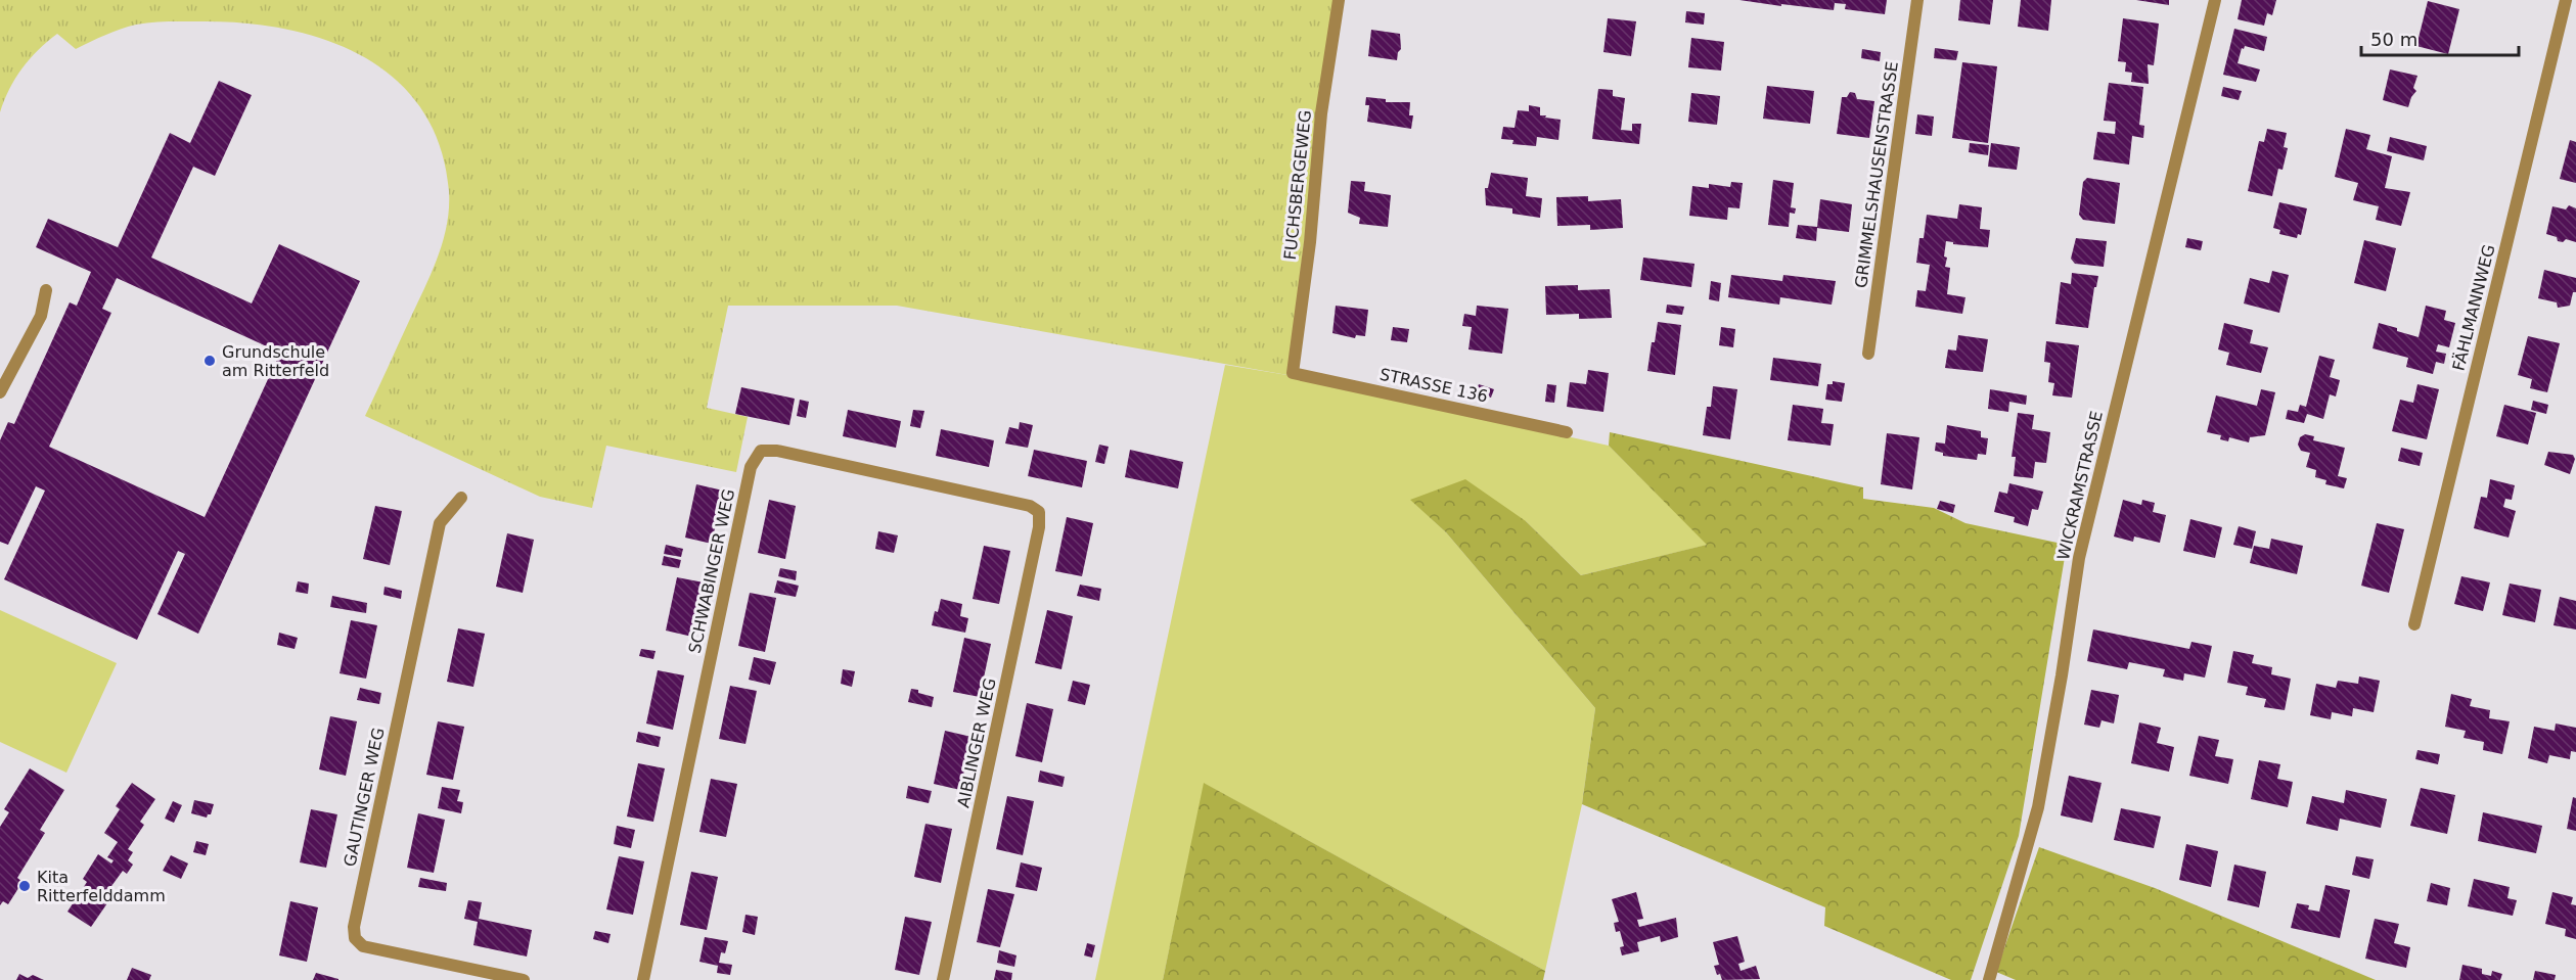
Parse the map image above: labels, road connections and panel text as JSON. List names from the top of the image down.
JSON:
{
  "streets": {
    "street": [
      "GRIMMELSHAUSENSTRASSE",
      "FUCHSBERGEWEG",
      "FÄHLMANNWEG",
      "STRASSE 136",
      "WICKRAMSTRASSE",
      "SCHWABINGER WEG",
      "AIBLINGER WEG",
      "GAUTINGER WEG"
    ]
  },
  "crossings": [
    ["FUCHSBERGEWEG", "STRASSE 136"],
    ["SCHWABINGER WEG", "AIBLINGER WEG"]
  ],
  "places": ["Grundschule am Ritterfeld", "Kita Ritterfelddamm"],
  "scale_bar": "50 m"
}
